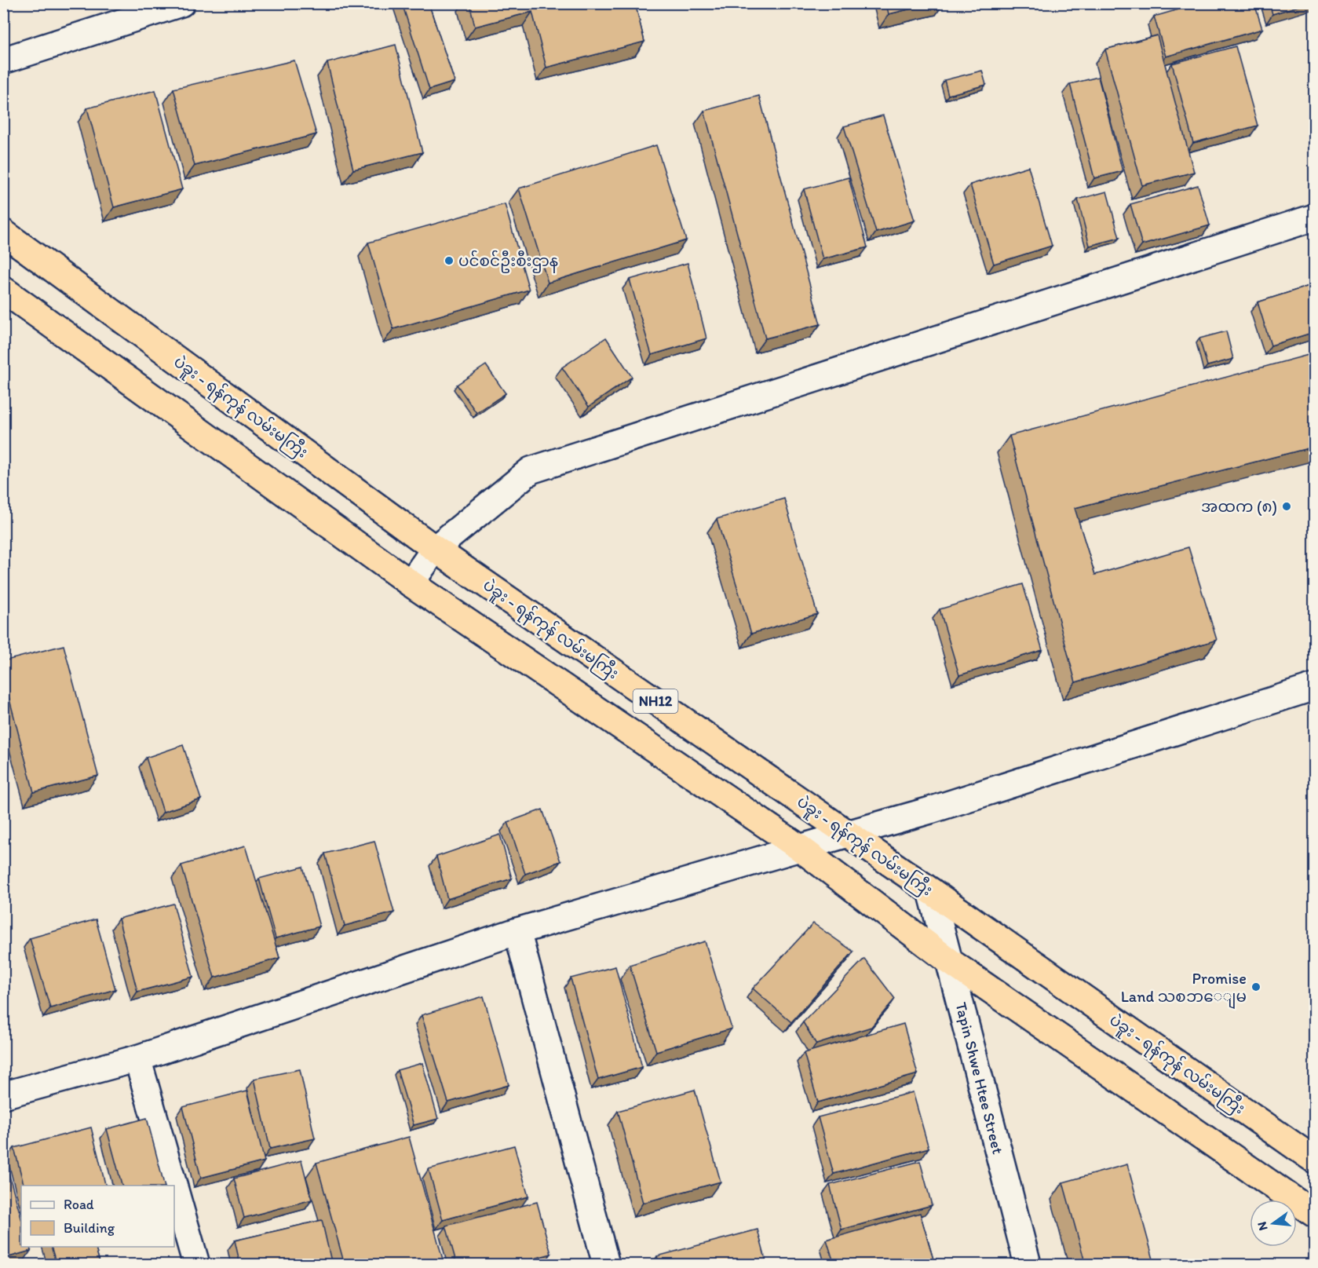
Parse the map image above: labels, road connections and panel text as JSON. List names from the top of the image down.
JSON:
{
  "streets": {
    "highway": ["ပဲခူး - ရန်ကုန် လမ်းမကြီး", "NH12"],
    "street": ["Tapin Shwe Htee Street"]
  },
  "crossings": [
    ["ပဲခူး - ရန်ကုန် လမ်းမကြီး", "Tapin Shwe Htee Street"],
    ["NH12", "Tapin Shwe Htee Street"]
  ],
  "places": ["ပင်စင်ဦးစီးဌာန", "အထက (၈)", "Promise Land သစၥာေျမ"],
  "legend": ["Road", "Building"],
  "north": "left"
}
